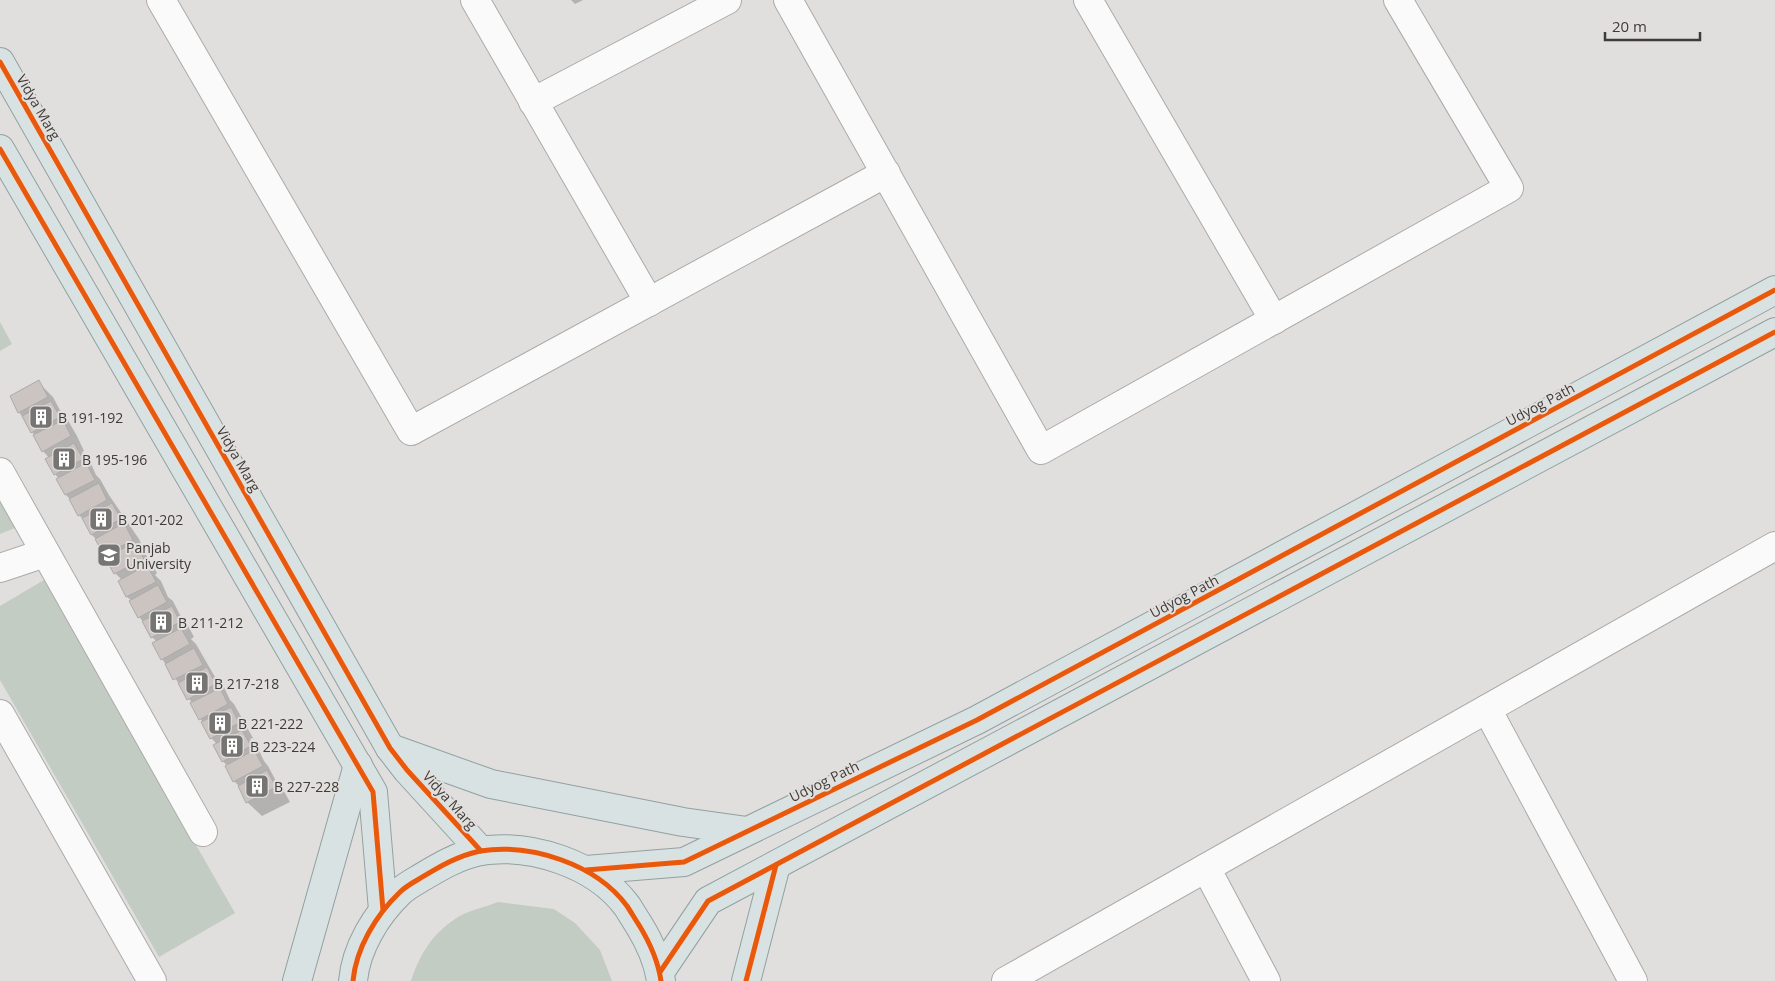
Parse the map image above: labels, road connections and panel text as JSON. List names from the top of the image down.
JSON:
{
  "streets": {
    "main road": ["Vidya Marg", "Udyog Path"]
  },
  "places": {
    "building": [
      "B 191-192",
      "B 195-196",
      "B 201-202",
      "B 211-212",
      "B 217-218",
      "B 221-222",
      "B 223-224",
      "B 227-228"
    ],
    "school or university": ["Panjab University"]
  },
  "scale_bar": "20 m"
}
